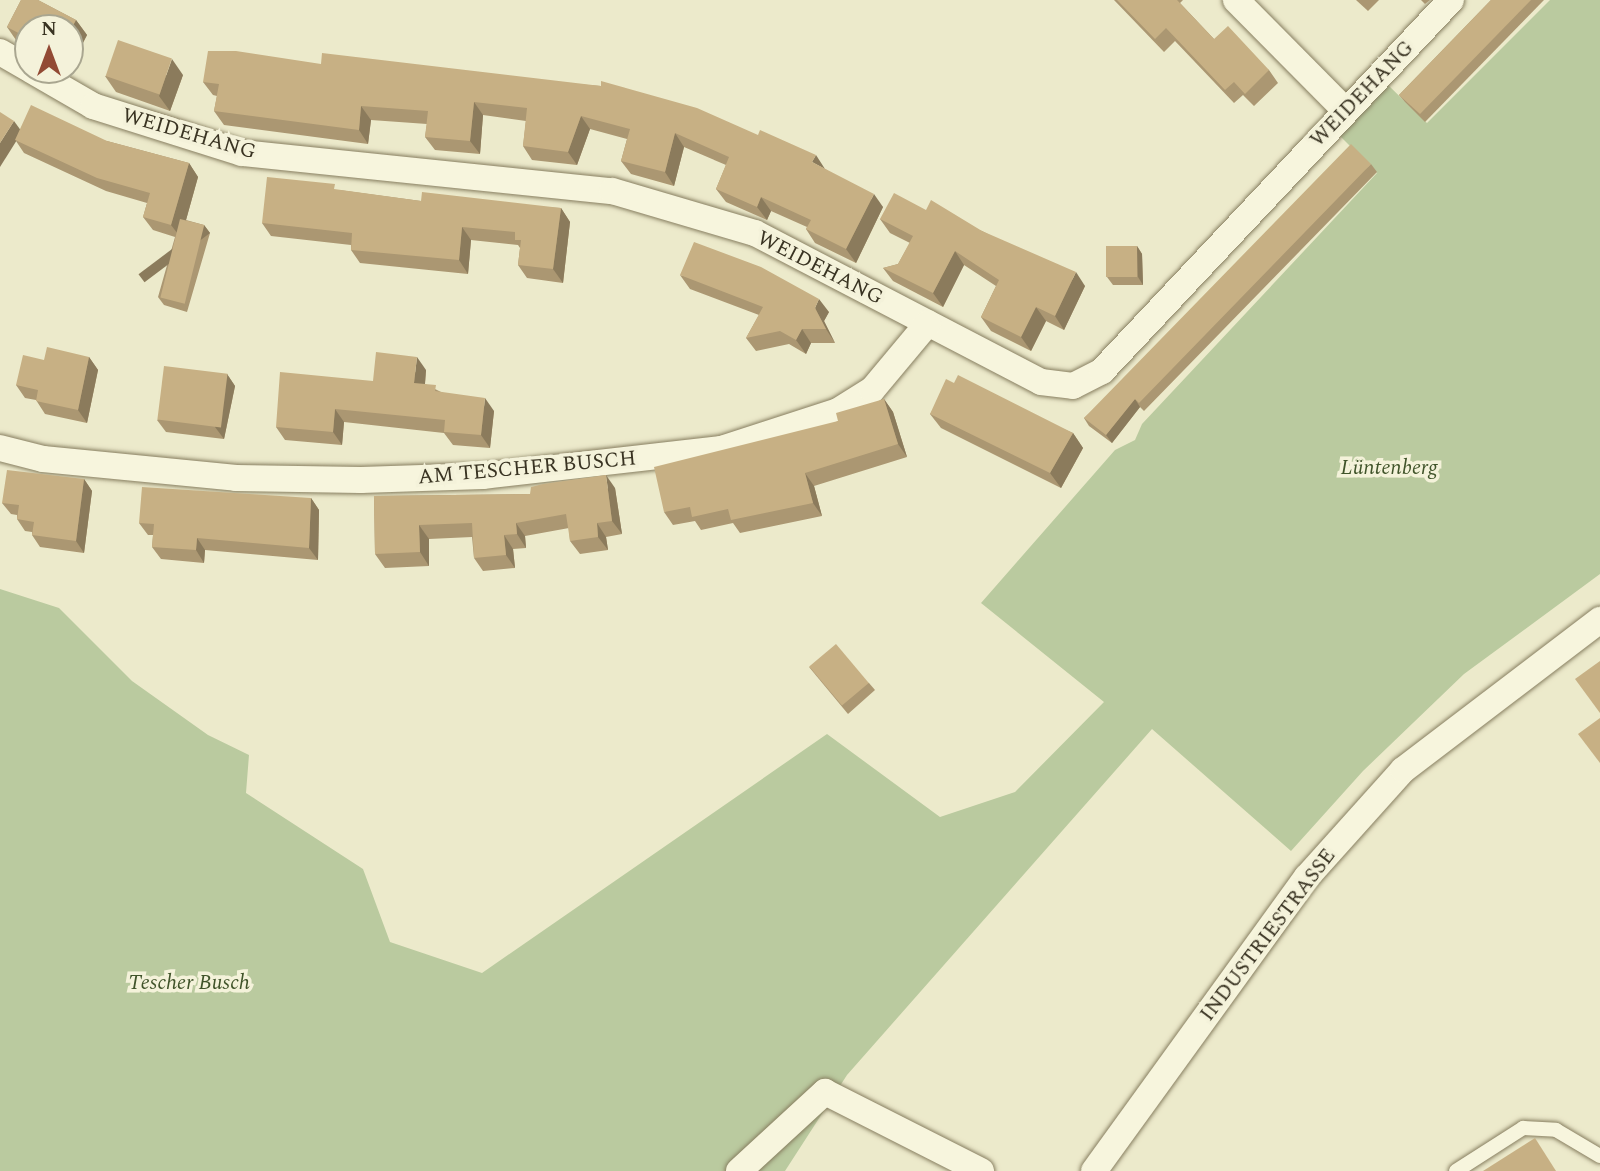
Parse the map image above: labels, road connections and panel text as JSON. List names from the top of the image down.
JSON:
{
  "streets": {
    "street": ["WEIDEHANG", "AM TESCHER BUSCH", "INDUSTRIESTRASSE"]
  },
  "crossings": [
    ["WEIDEHANG", "AM TESCHER BUSCH"]
  ],
  "parks": ["Lüntenberg", "Tescher Busch"],
  "north": "top"
}
